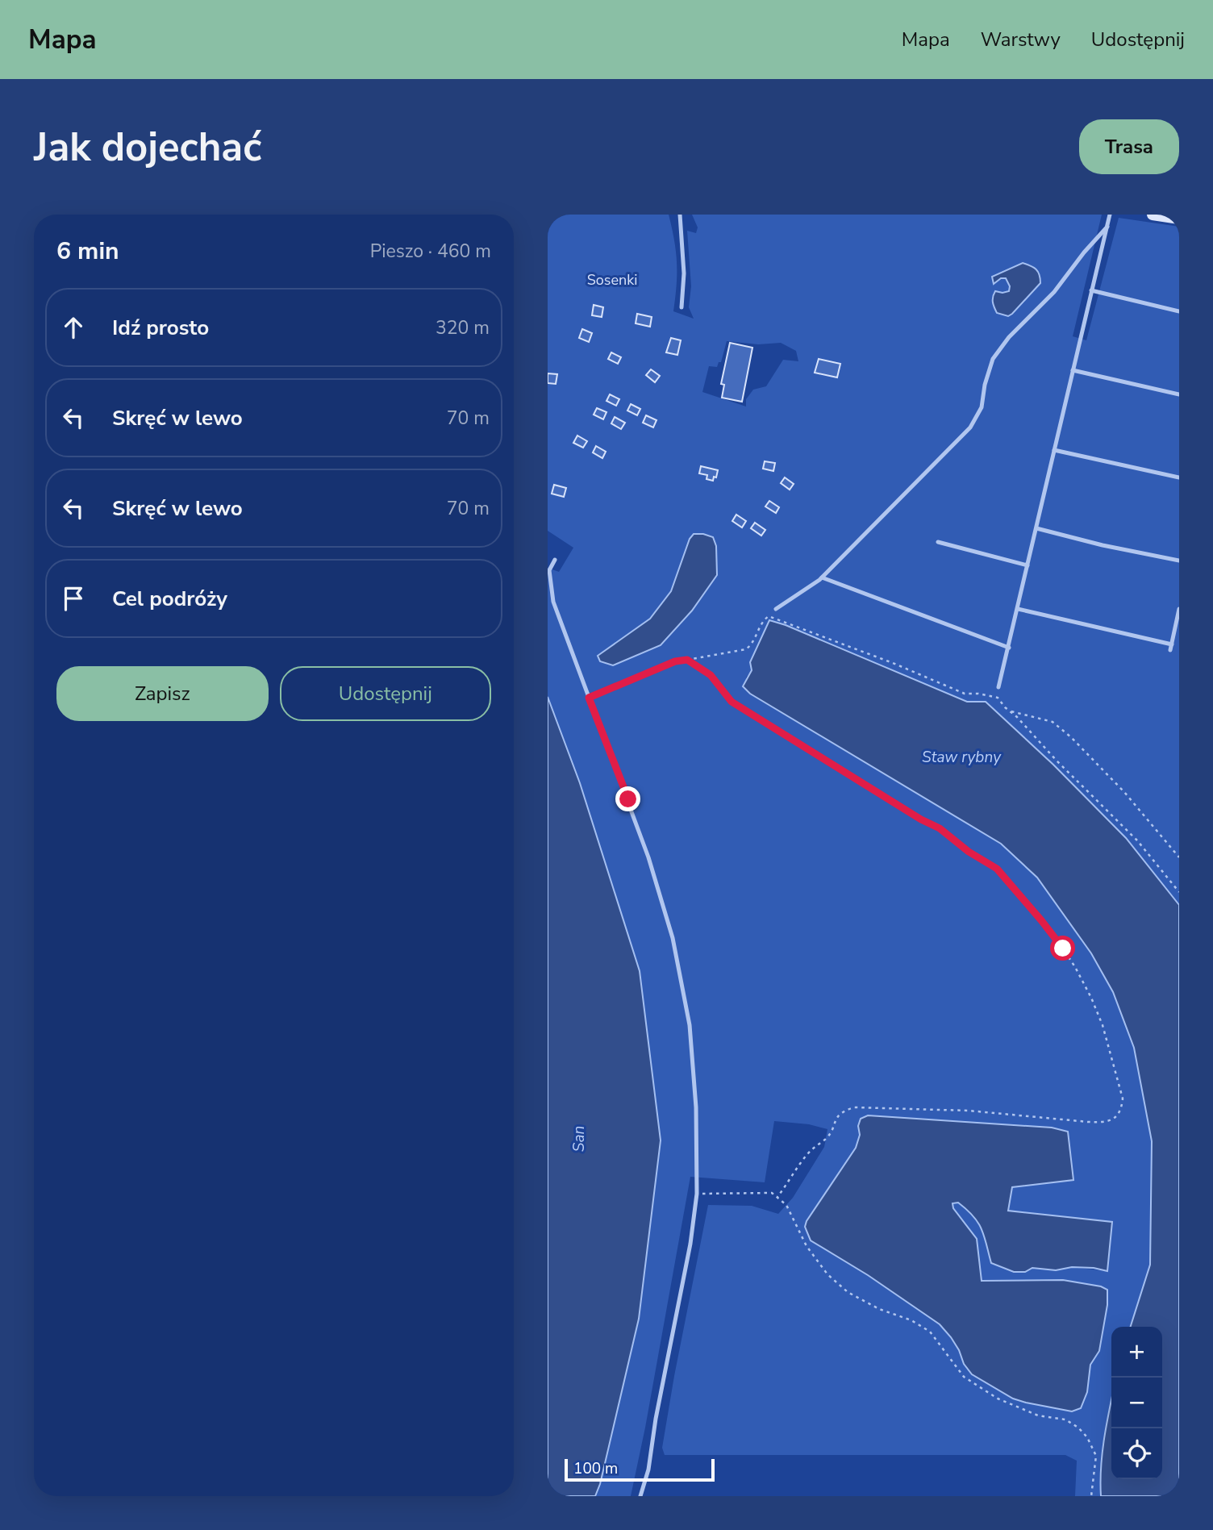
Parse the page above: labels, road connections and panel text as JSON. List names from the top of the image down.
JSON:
{
  "water": ["Staw rybny", "San"],
  "parks": ["Sosenki"],
  "scale_bar": "100 m",
  "page": {
    "header": "Mapa",
    "nav": ["Mapa", "Warstwy", "Udostępnij"],
    "buttons": [
      "Trasa",
      ["Zapisz", "Udostępnij"]
    ],
    "title": "Jak dojechać",
    "heading": ["6 min", "Pieszo · 460 m"],
    "list": [
      ["Idź prosto", "320 m"],
      ["Skręć w lewo", "70 m"],
      ["Skręć w lewo", "70 m"],
      "Cel podróży"
    ],
    "map_buttons": ["+", "−"],
    "scale": "100 m"
  }
}
